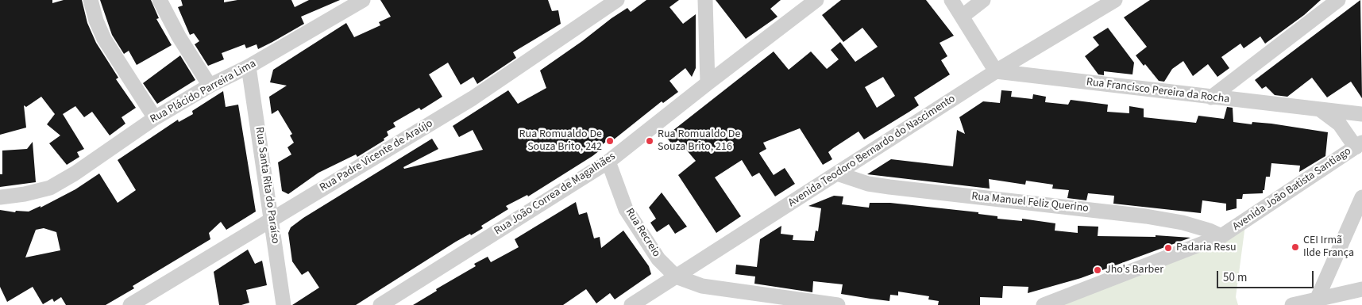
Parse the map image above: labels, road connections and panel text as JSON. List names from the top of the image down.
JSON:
{
  "streets": {
    "street": [
      "Rua Francisco Pereira da Rocha",
      "Rua Plácido Parreira Lima",
      "Avenida Teodoro Bernardo do Nascimento",
      "Rua Padre Vicente de Araújo",
      "Rua Santa Rita do Paraíso",
      "Avenida João Batista Santiago",
      "Rua João Correa de Magalhães",
      "Rua Manuel Feliz Querino",
      "Rua Recreio"
    ]
  },
  "crossings": [
    ["Rua Francisco Pereira da Rocha", "Avenida Teodoro Bernardo do Nascimento"],
    ["Rua Plácido Parreira Lima", "Rua Santa Rita do Paraíso"],
    ["Avenida Teodoro Bernardo do Nascimento", "Rua Manuel Feliz Querino"],
    ["Avenida Teodoro Bernardo do Nascimento", "Rua Recreio"],
    ["Rua Padre Vicente de Araújo", "Rua Santa Rita do Paraíso"],
    ["Avenida João Batista Santiago", "Rua Manuel Feliz Querino"],
    ["Rua João Correa de Magalhães", "Rua Recreio"]
  ],
  "places": [
    "Rua Romualdo De Souza Brito, 242",
    "Rua Romualdo De Souza Brito, 216",
    "CEI Irmã Ilde França",
    "Padaria Resu",
    "Jho's Barber"
  ],
  "scale_bar": "50 m"
}
